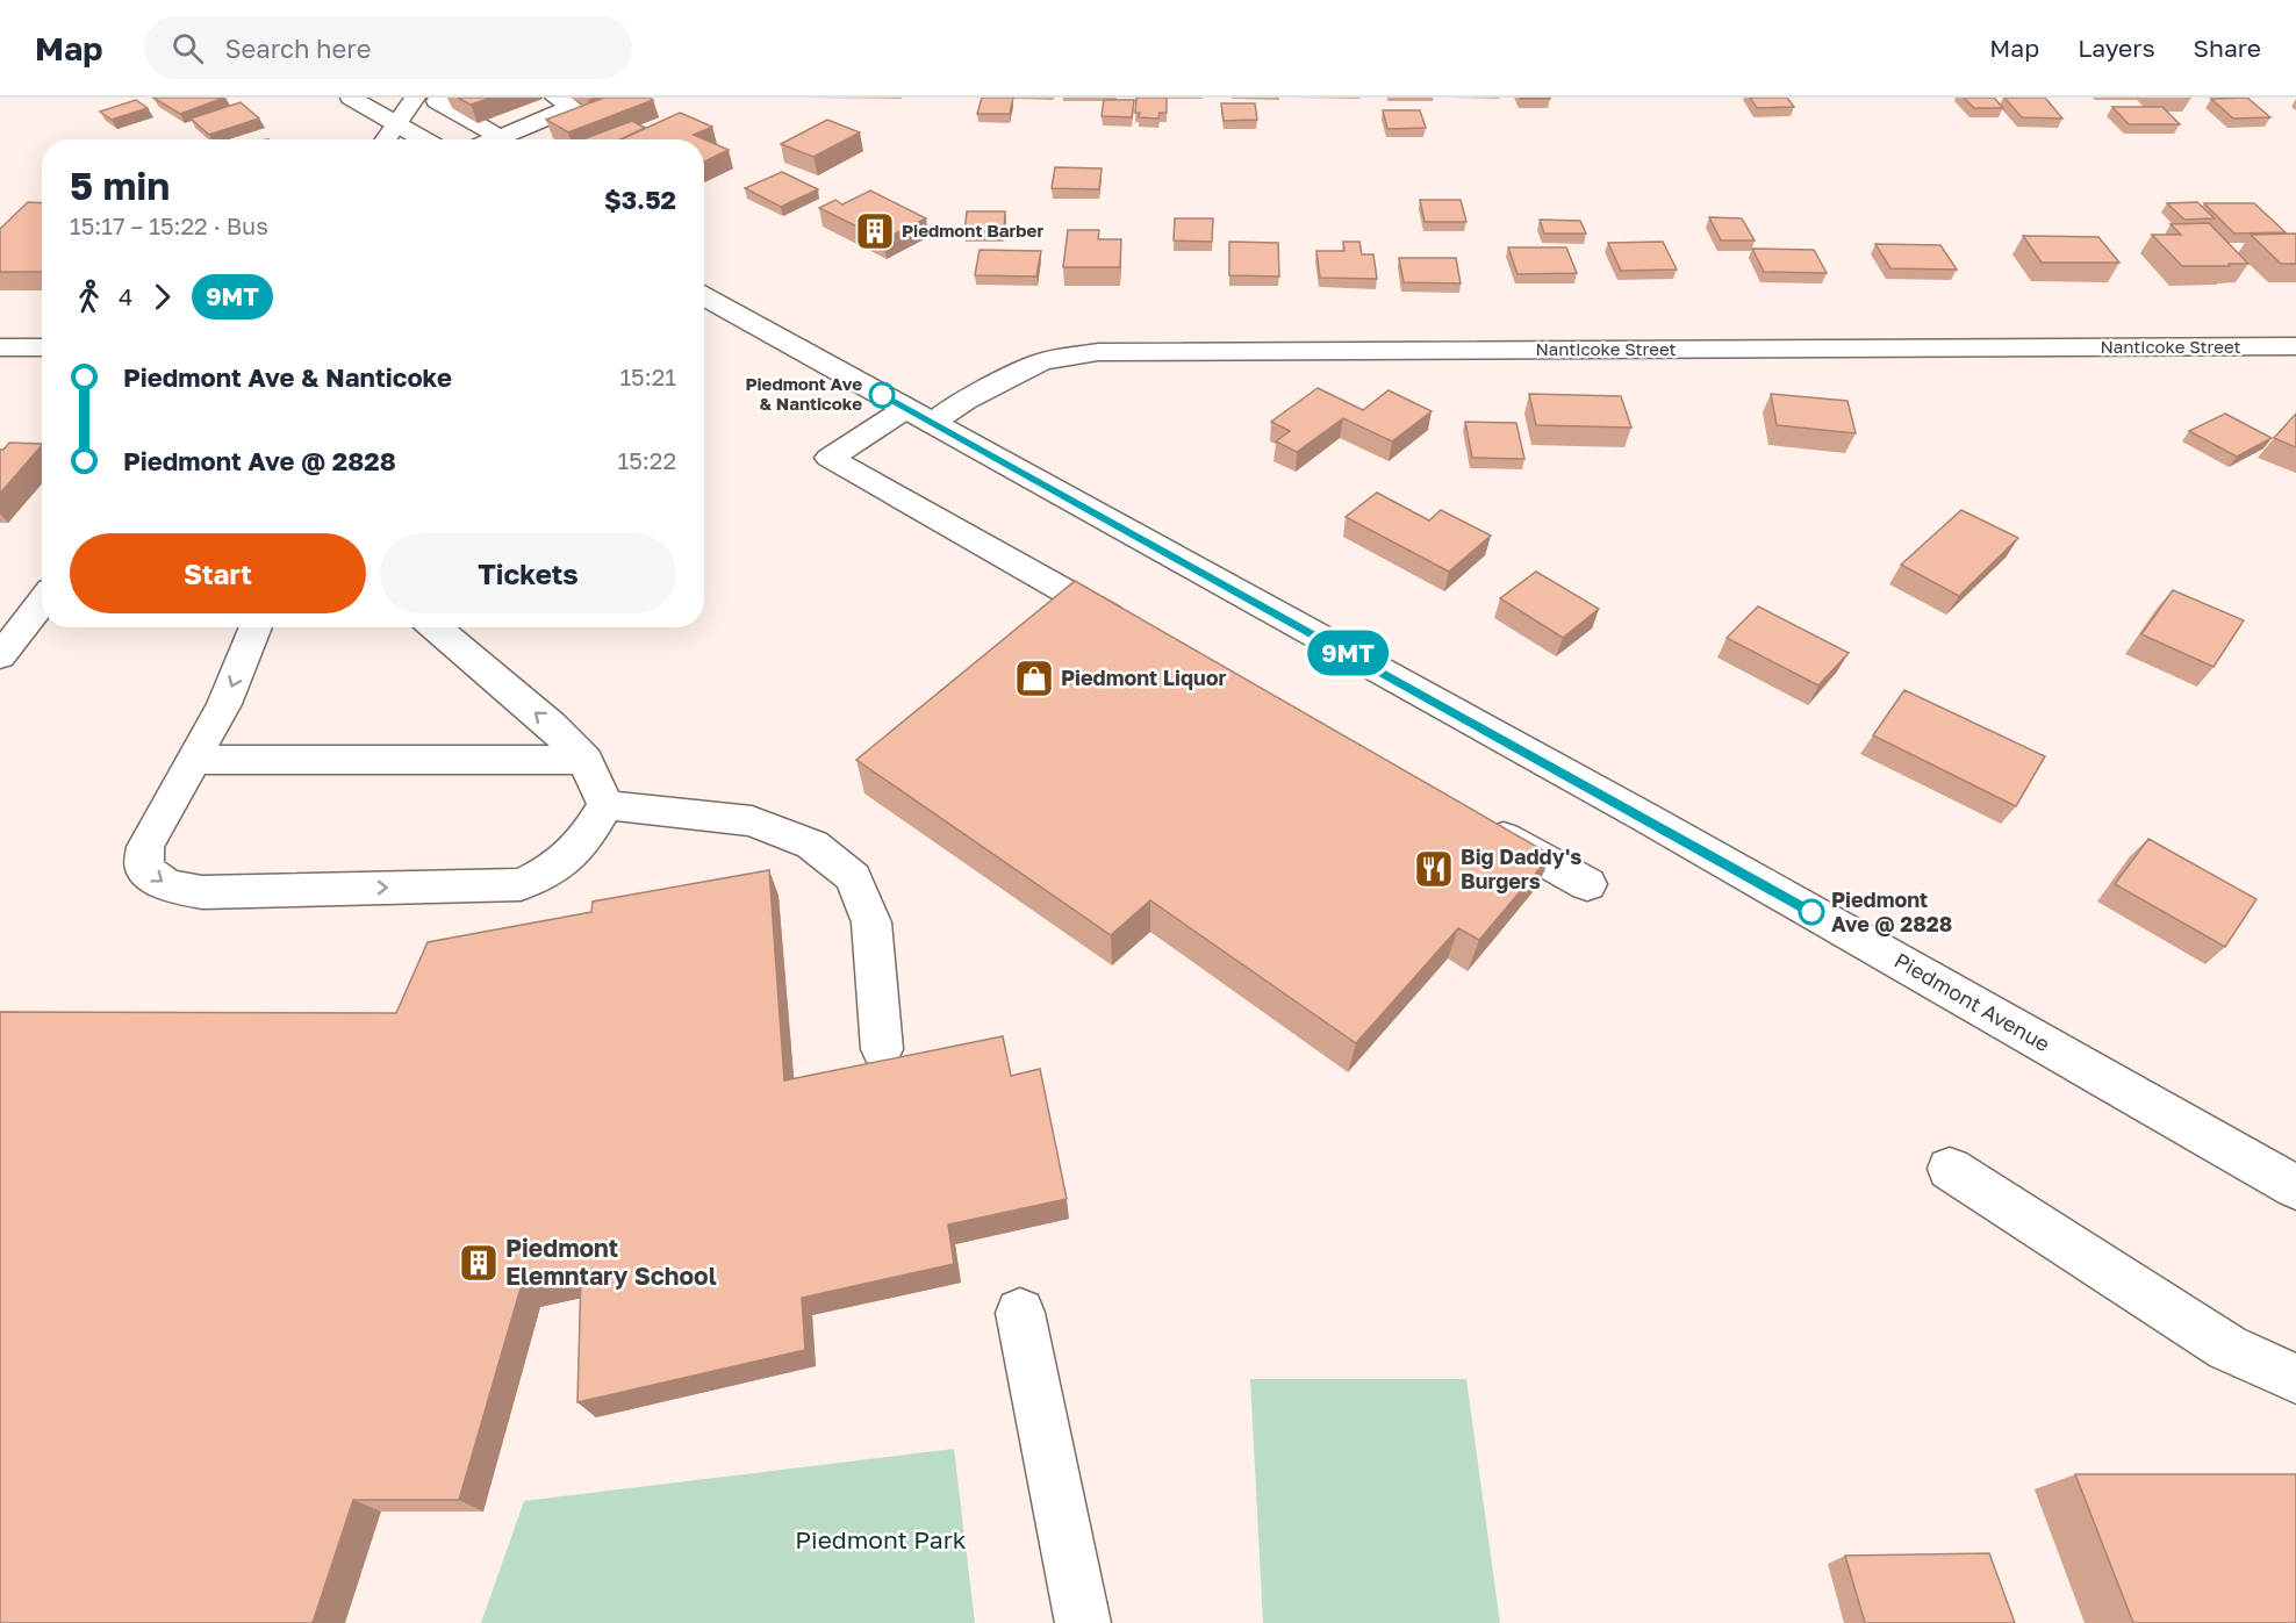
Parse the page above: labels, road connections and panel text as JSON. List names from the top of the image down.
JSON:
{
  "streets": {
    "main road": ["Nanticoke Street", "Piedmont Avenue"]
  },
  "crossings": [
    ["Nanticoke Street", "Piedmont Avenue"]
  ],
  "parks": ["Piedmont Park"],
  "places": {
    "building": ["Piedmont Barber", "Piedmont Elemntary School"],
    "other": ["Piedmont Ave & Nanticoke", "Piedmont Ave @ 2828"],
    "shop": ["Piedmont Liquor"],
    "restaurant": ["Big Daddy's Burgers"]
  },
  "lines": ["bus line 9MT"],
  "page": {
    "header": "Map",
    "search": "Search here",
    "nav": ["Map", "Layers", "Share"],
    "on_map": "9MT",
    "heading": ["5 min", "15:17 – 15:22 · Bus", "$3.52"],
    "legs": ["4", "9MT"],
    "list": [
      {
        "name": "Piedmont Ave & Nanticoke",
        "value": "15:21"
      },
      {
        "name": "Piedmont Ave @ 2828",
        "value": "15:22"
      }
    ],
    "buttons": ["Start", "Tickets"]
  }
}
